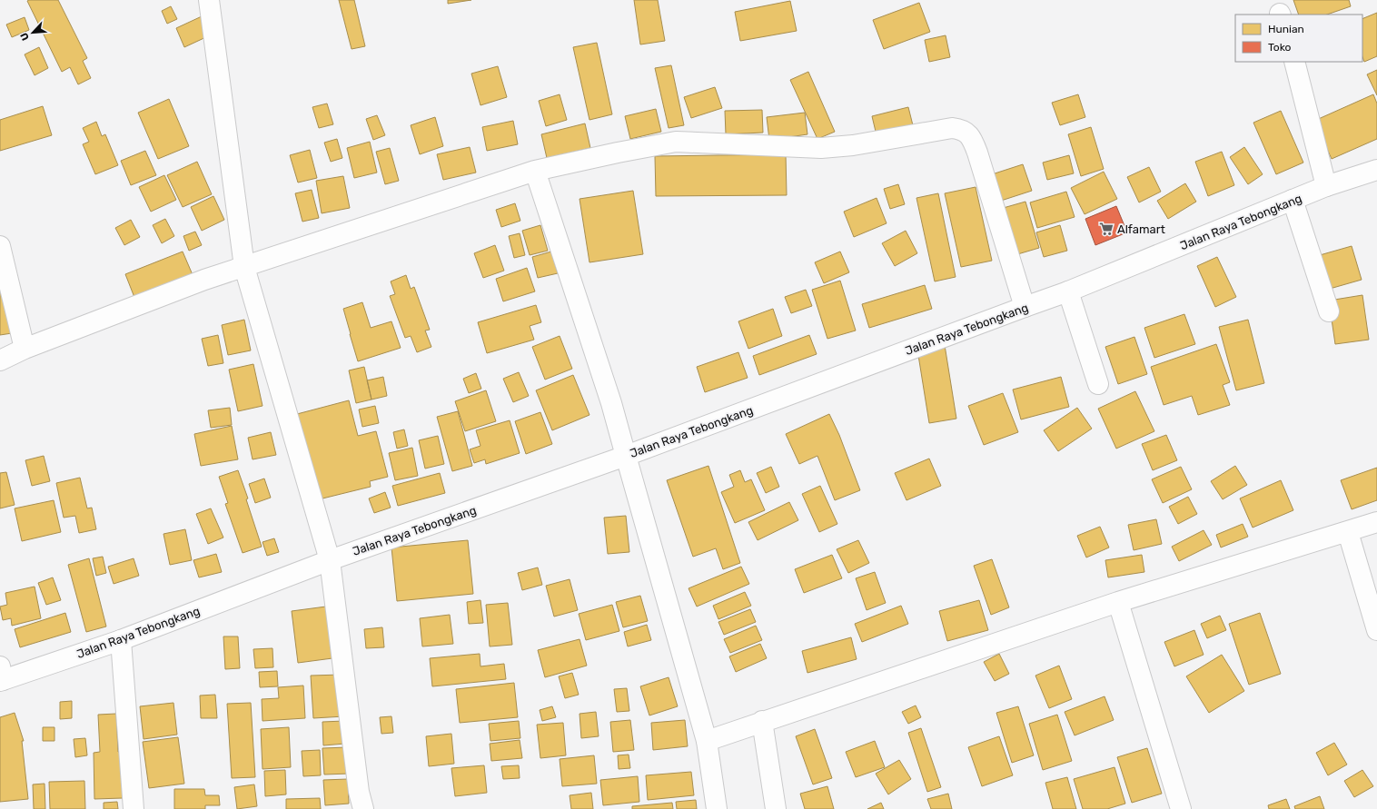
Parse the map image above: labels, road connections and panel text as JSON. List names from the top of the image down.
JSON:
{
  "streets": {
    "street": ["Jalan Raya Tebongkang"]
  },
  "places": {
    "supermarket": ["Alfamart"]
  },
  "legend": ["Hunian", "Toko"],
  "north": "bottom left"
}
